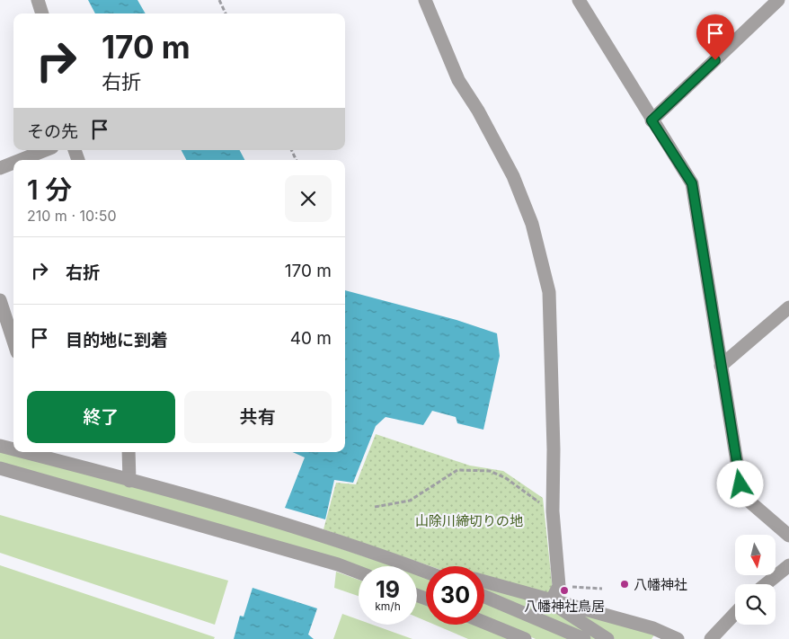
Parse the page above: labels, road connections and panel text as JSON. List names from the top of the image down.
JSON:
{
  "parks": ["山除川締切りの地"],
  "places": ["八幡神社", "八幡神社鳥居"],
  "north": "bottom",
  "page": {
    "turn": ["170 m", "右折"],
    "then": "その先",
    "heading": ["1 分", "210 m · 10:50"],
    "list": [
      {
        "name": "右折",
        "value": "170 m"
      },
      {
        "name": "目的地に到着",
        "value": "40 m"
      }
    ],
    "buttons": ["終了", "共有"],
    "speed": "19 km/h",
    "limit": "30"
  }
}
